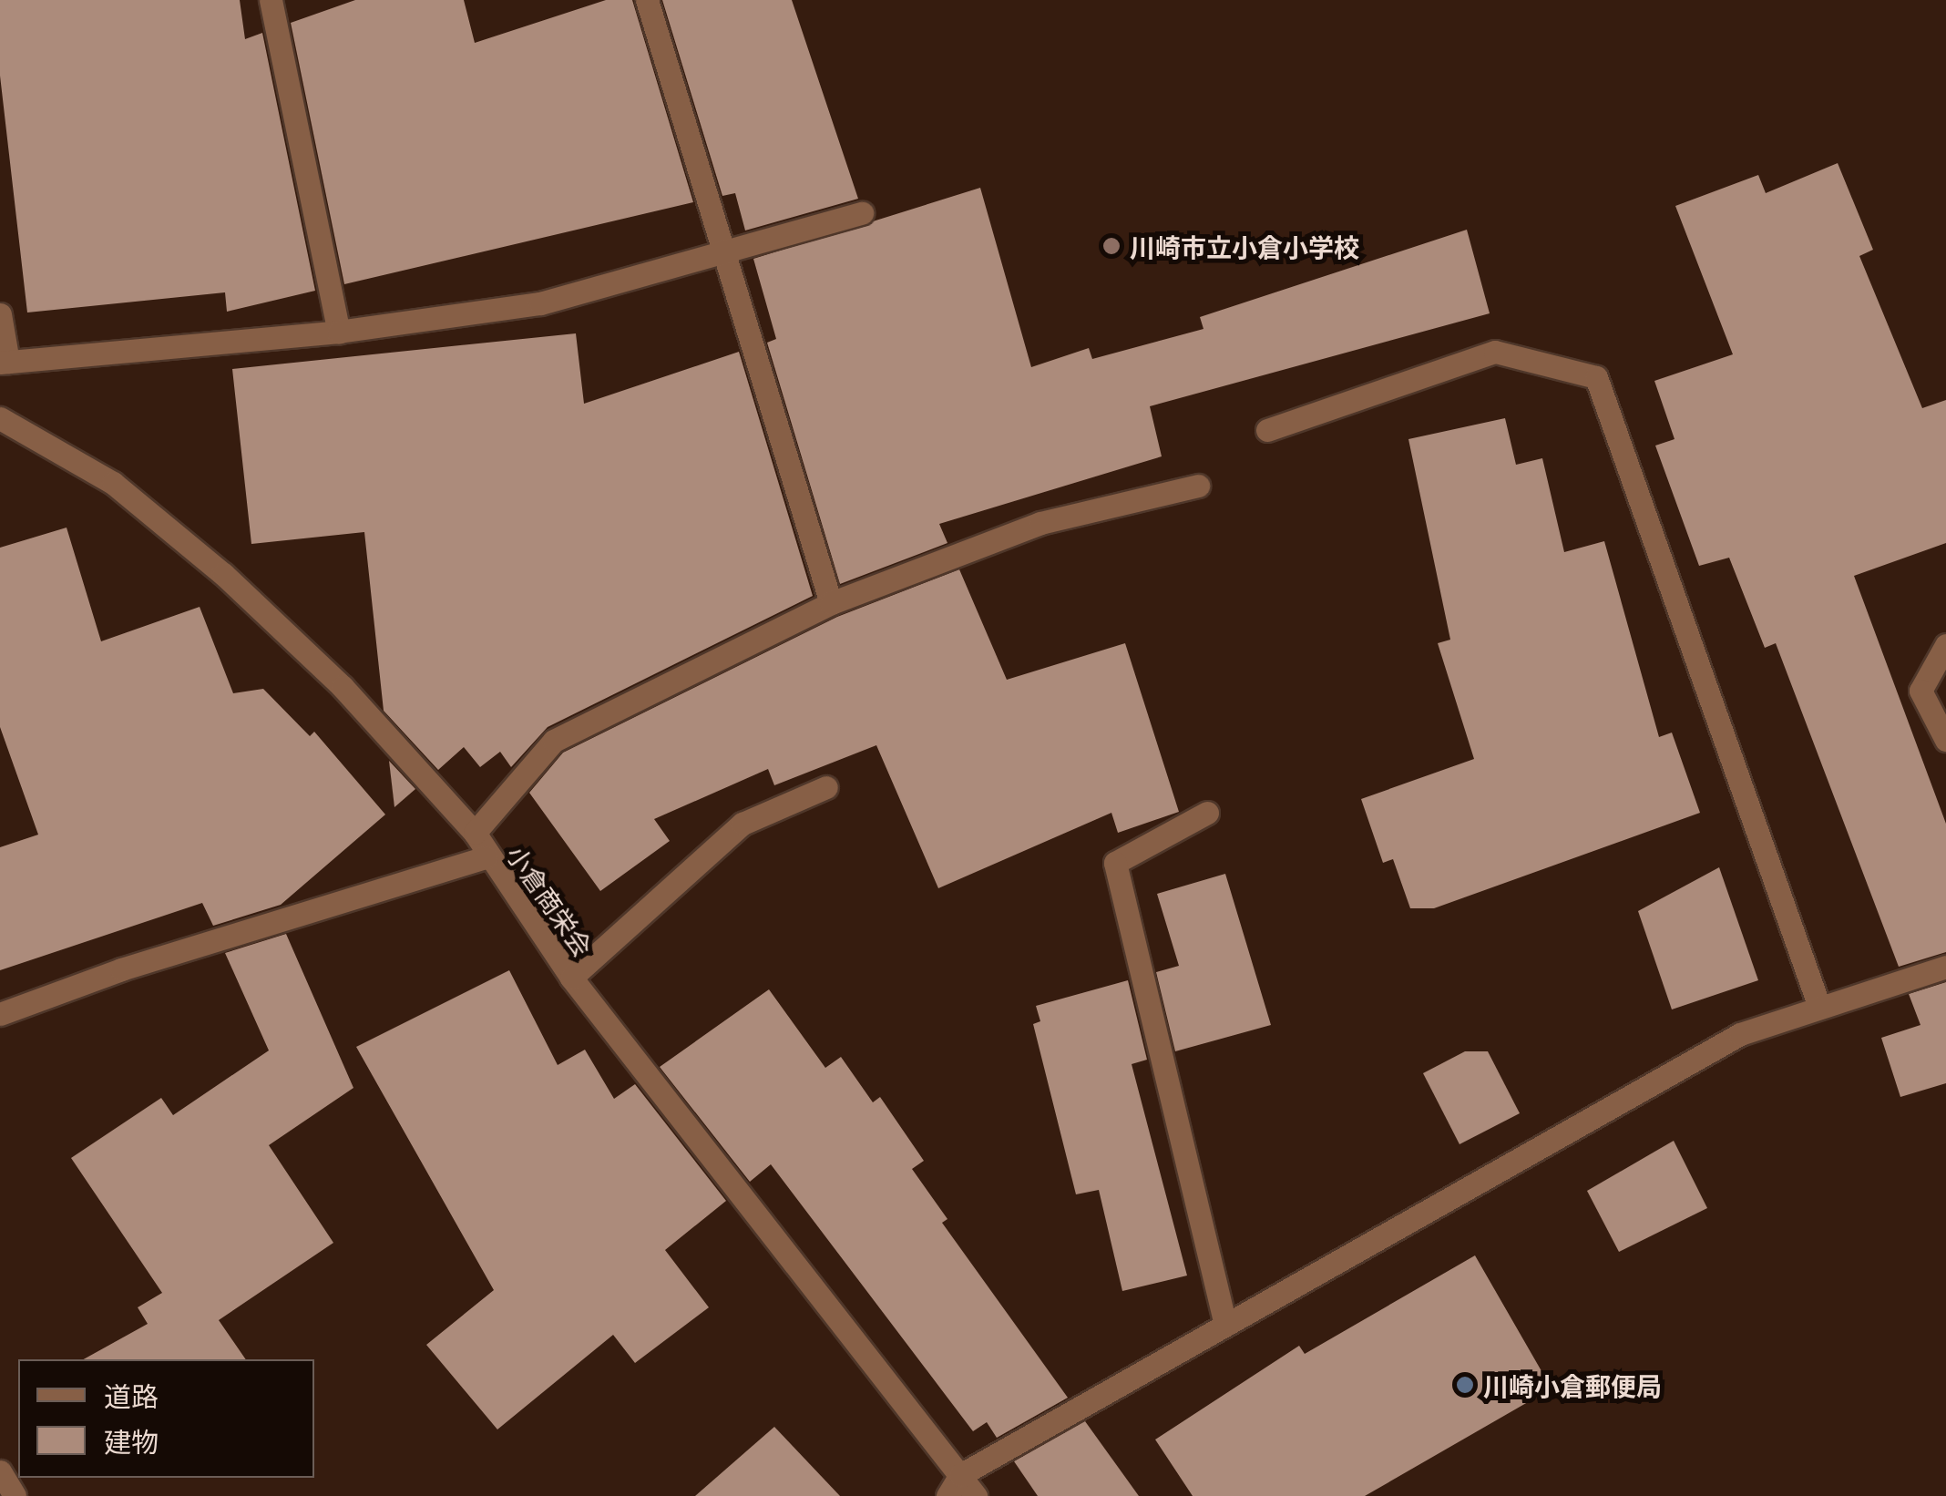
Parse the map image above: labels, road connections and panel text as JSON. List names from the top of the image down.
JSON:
{
  "streets": {
    "street": ["小倉商栄会"]
  },
  "places": ["川崎市立小倉小学校", "川崎小倉郵便局"],
  "legend": ["道路", "建物"]
}
